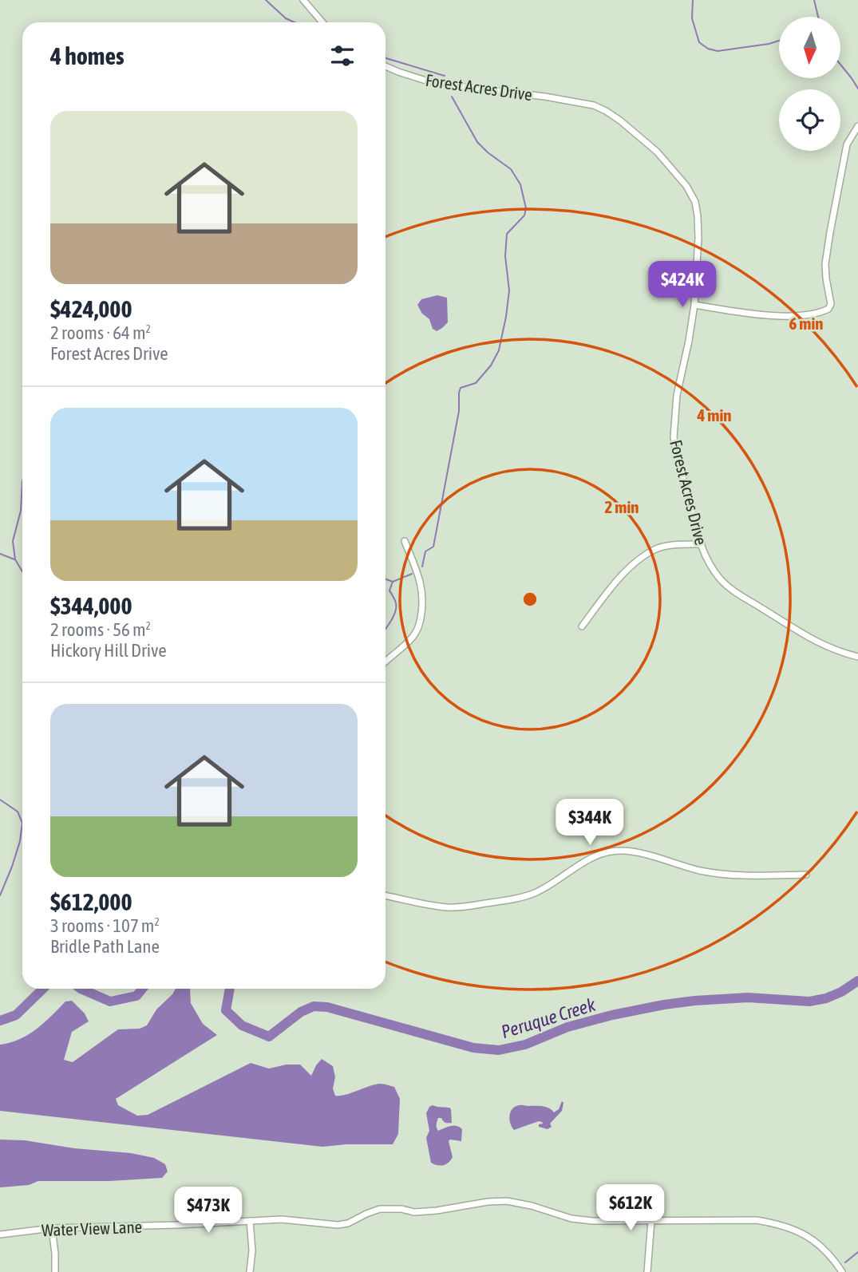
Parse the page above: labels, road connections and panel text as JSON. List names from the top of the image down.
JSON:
{
  "streets": {
    "street": ["Forest Acres Drive", "Water View Lane"]
  },
  "water": ["Peruque Creek"],
  "north": "bottom",
  "page": {
    "heading": "4 homes",
    "list": [
      {
        "name": "$424,000",
        "note": "2 rooms · 64 m² · Forest Acres Drive"
      },
      {
        "name": "$344,000",
        "note": "2 rooms · 56 m² · Hickory Hill Drive"
      },
      {
        "name": "$612,000",
        "note": "3 rooms · 107 m² · Bridle Path Lane"
      }
    ],
    "price": [
      "$424K",
      "$344K",
      "$612K",
      "$473K"
    ]
  },
  "rings": ["6 min", "4 min", "2 min"]
}
